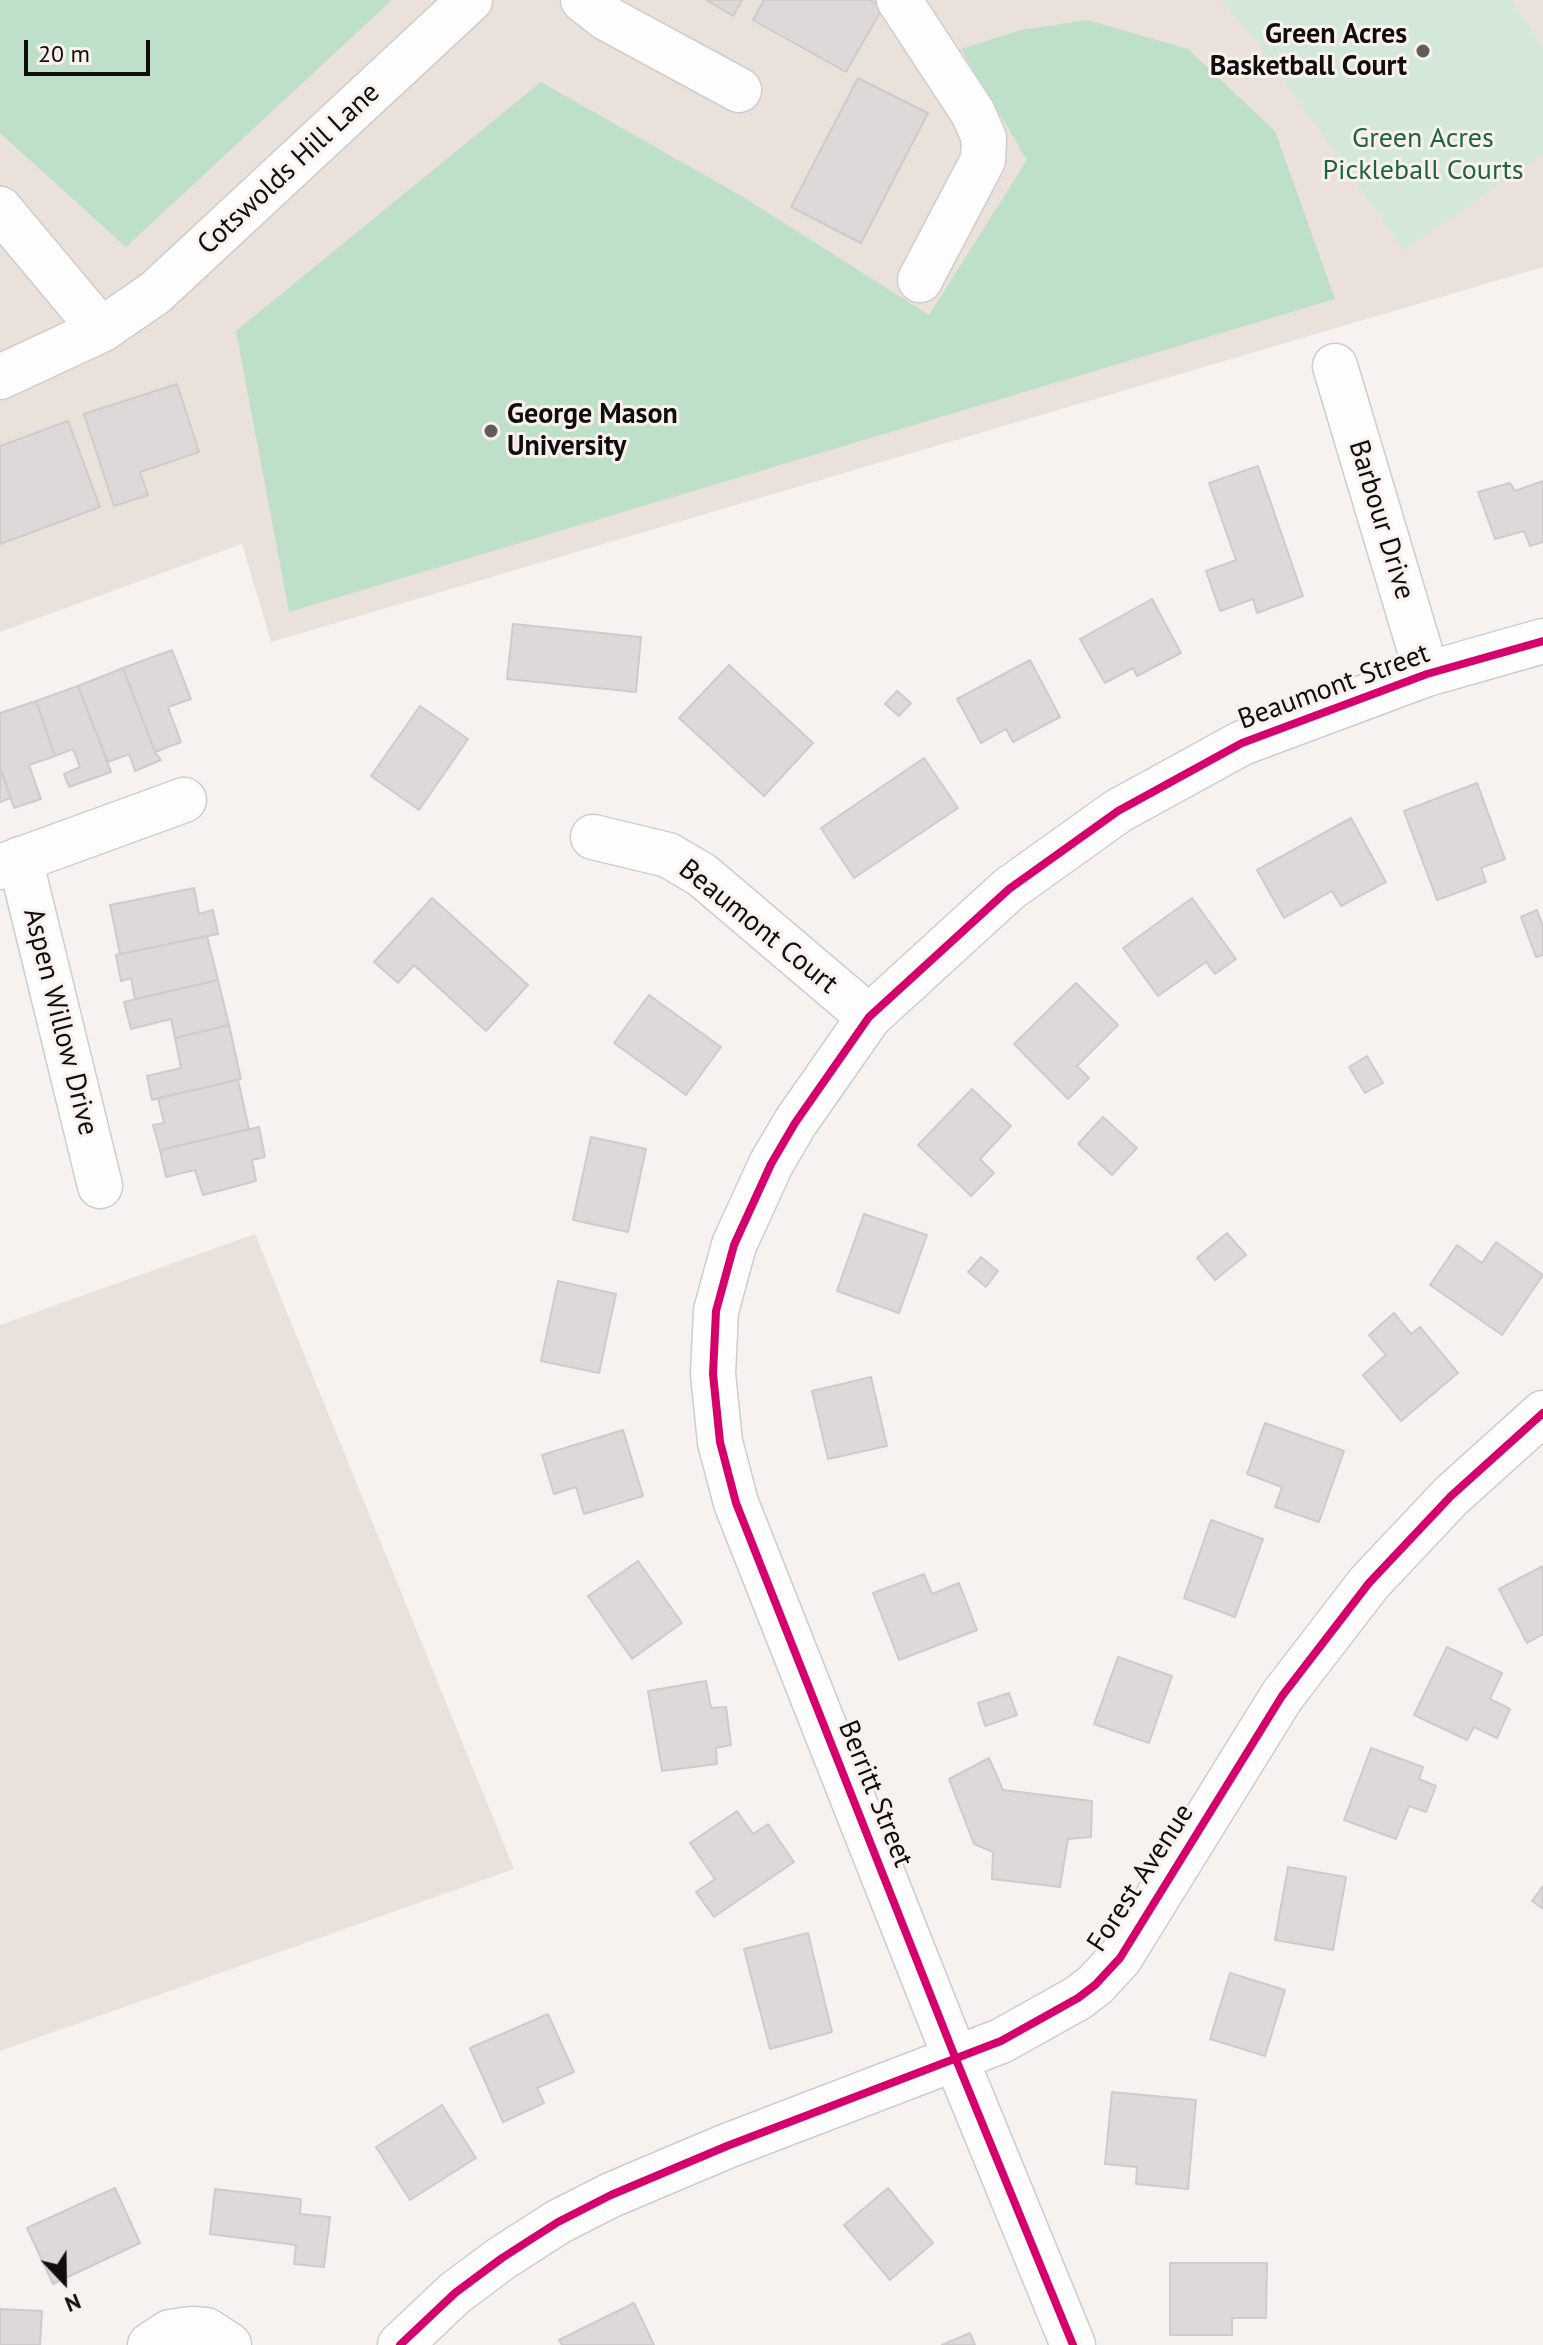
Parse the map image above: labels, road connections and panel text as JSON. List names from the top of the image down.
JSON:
{
  "streets": {
    "street": [
      "Cotswolds Hill Lane",
      "Barbour Drive",
      "Beaumont Street",
      "Beaumont Court",
      "Aspen Willow Drive",
      "Berritt Street",
      "Forest Avenue"
    ]
  },
  "crossings": [
    ["Barbour Drive", "Beaumont Street"],
    ["Beaumont Street", "Beaumont Court"],
    ["Beaumont Street", "Berritt Street"],
    ["Berritt Street", "Forest Avenue"]
  ],
  "parks": ["Green Acres Pickleball Courts"],
  "places": ["Green Acres Basketball Court", "George Mason University"],
  "scale_bar": "20 m",
  "north": "bottom"
}
